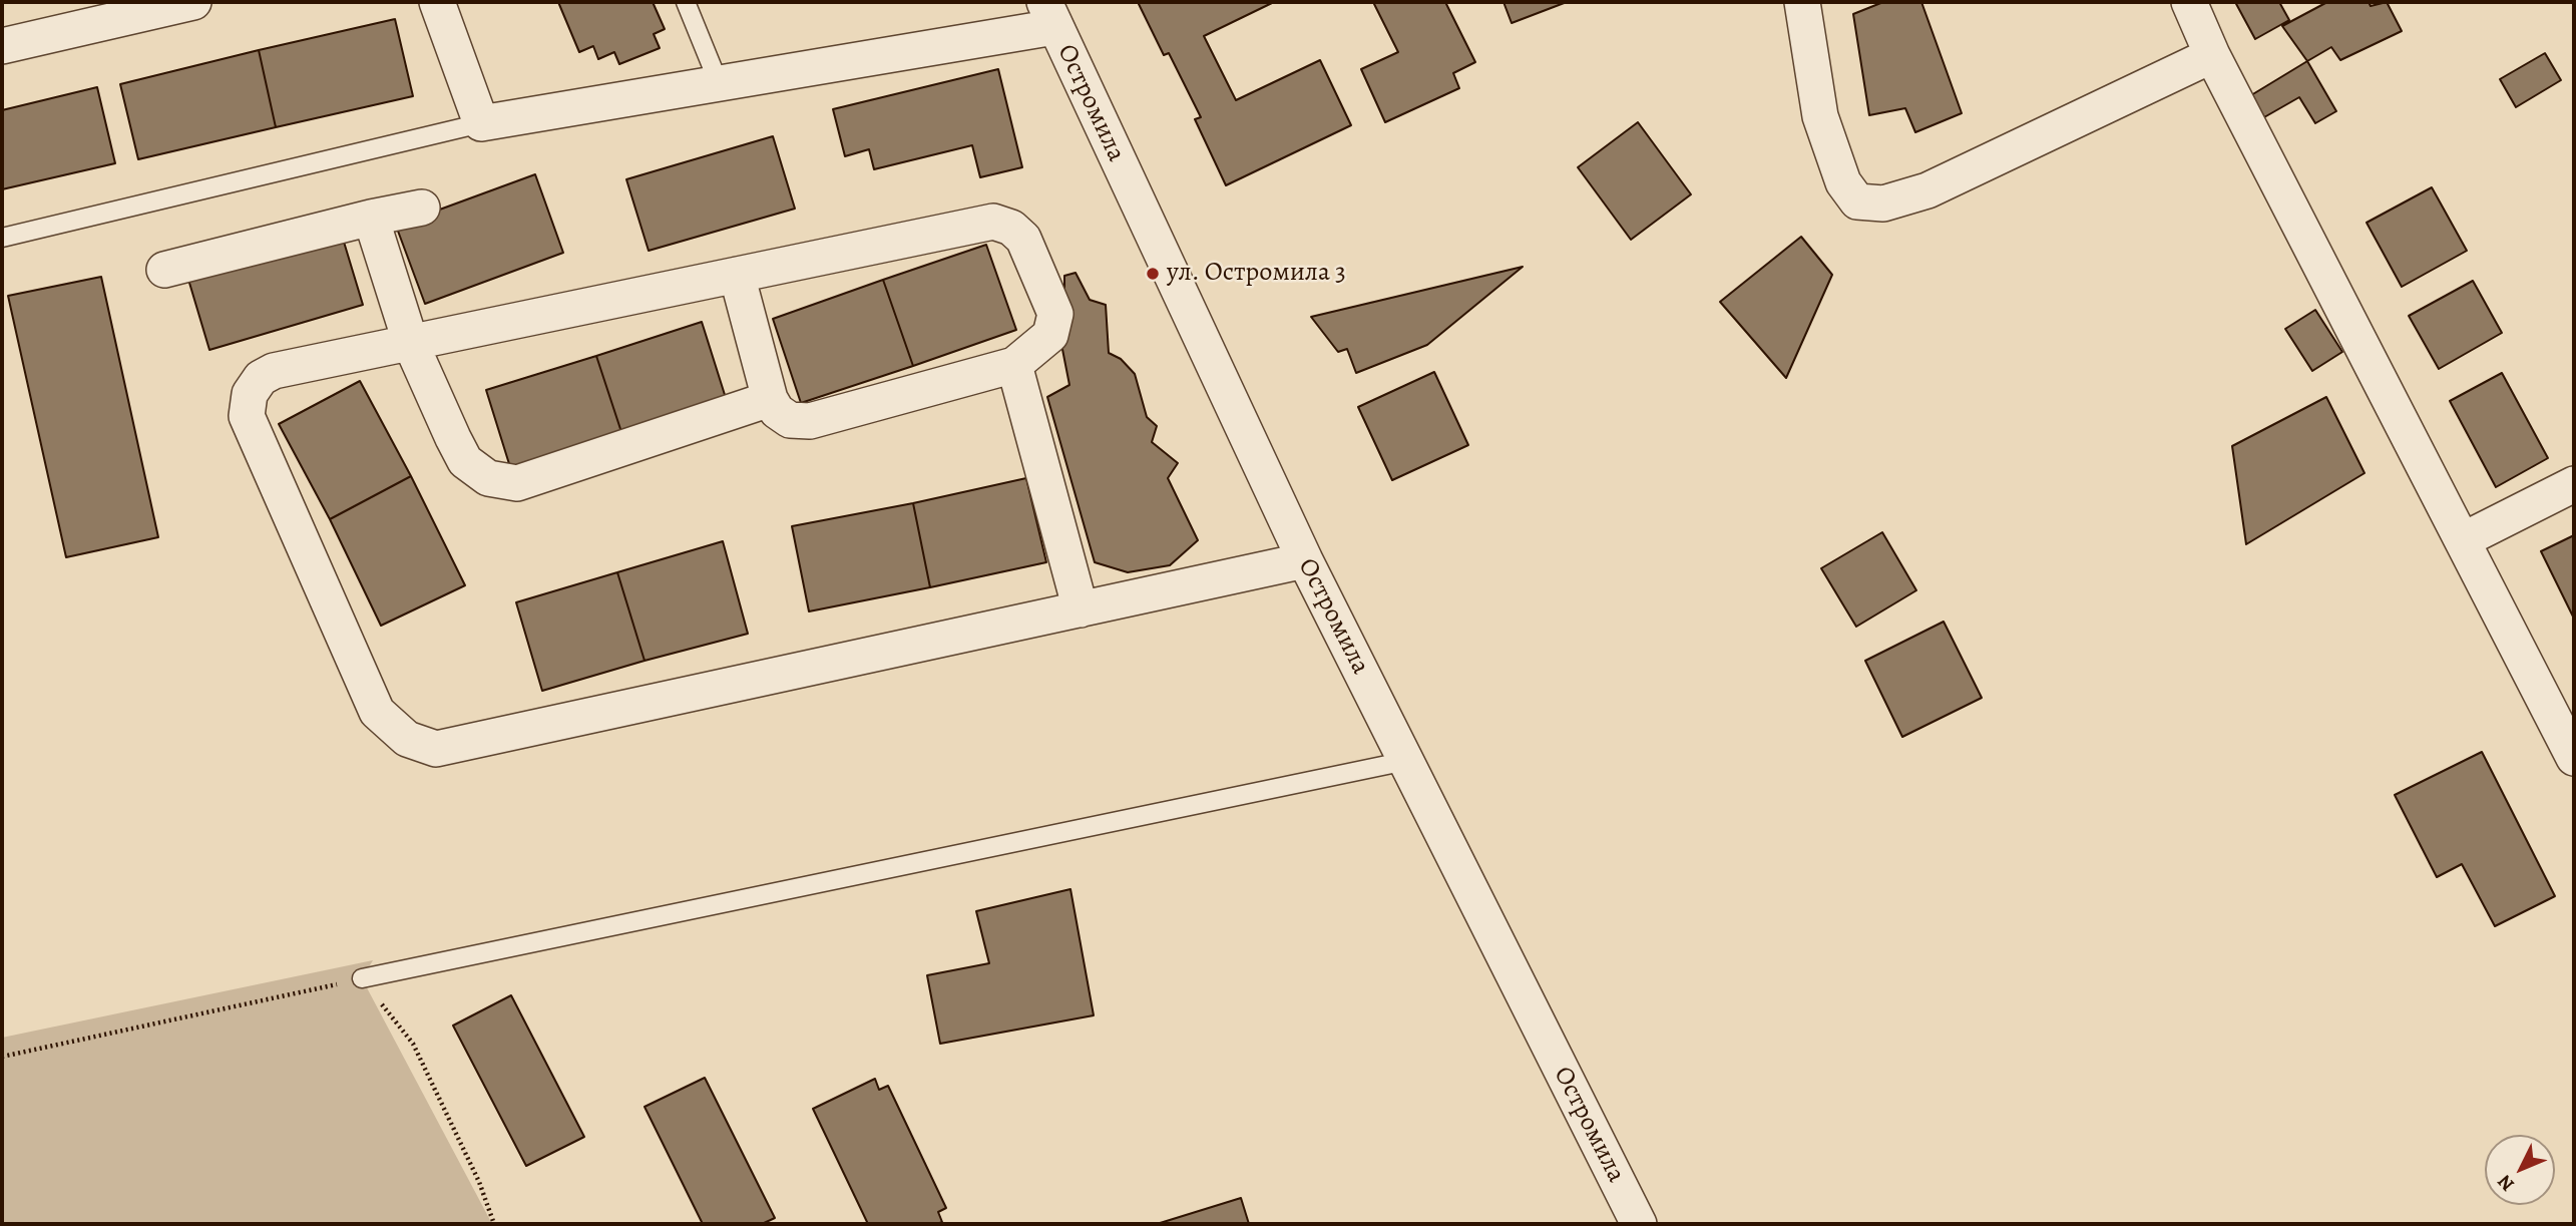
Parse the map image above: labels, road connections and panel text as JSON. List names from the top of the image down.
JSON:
{
  "streets": {
    "street": ["Остромила"]
  },
  "places": ["ул. Остромила 3"],
  "north": "bottom left"
}
